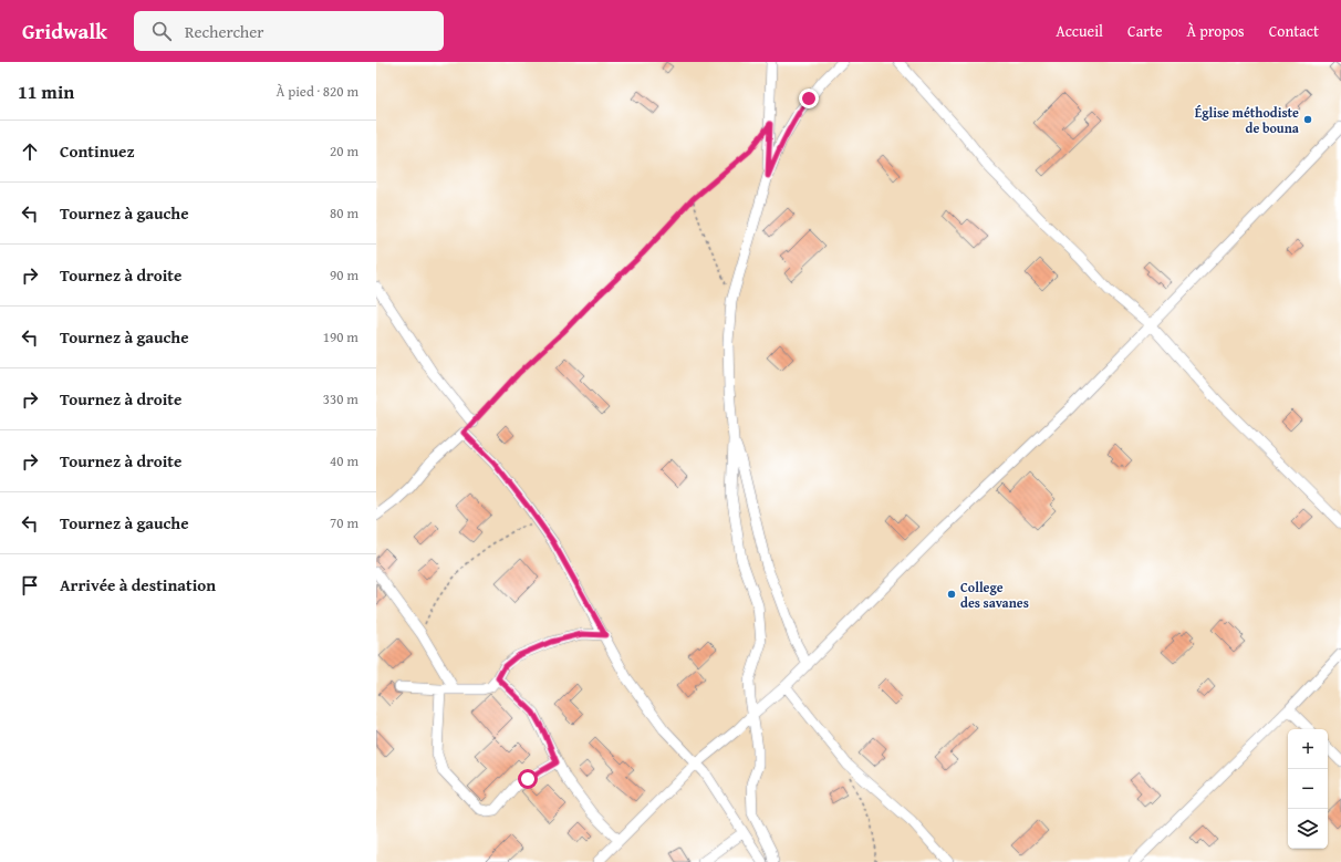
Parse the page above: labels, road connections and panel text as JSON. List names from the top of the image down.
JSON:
{
  "places": ["Église méthodiste de bouna", "College des savanes"],
  "page": {
    "header": "Gridwalk",
    "search": "Rechercher",
    "nav": [
      "Accueil",
      "Carte",
      "À propos",
      "Contact"
    ],
    "heading": ["11 min", "À pied · 820 m"],
    "list": [
      ["Continuez", "20 m"],
      ["Tournez à gauche", "80 m"],
      ["Tournez à droite", "90 m"],
      ["Tournez à gauche", "190 m"],
      ["Tournez à droite", "330 m"],
      ["Tournez à droite", "40 m"],
      ["Tournez à gauche", "70 m"],
      "Arrivée à destination"
    ],
    "map_buttons": ["+", "−"]
  }
}
